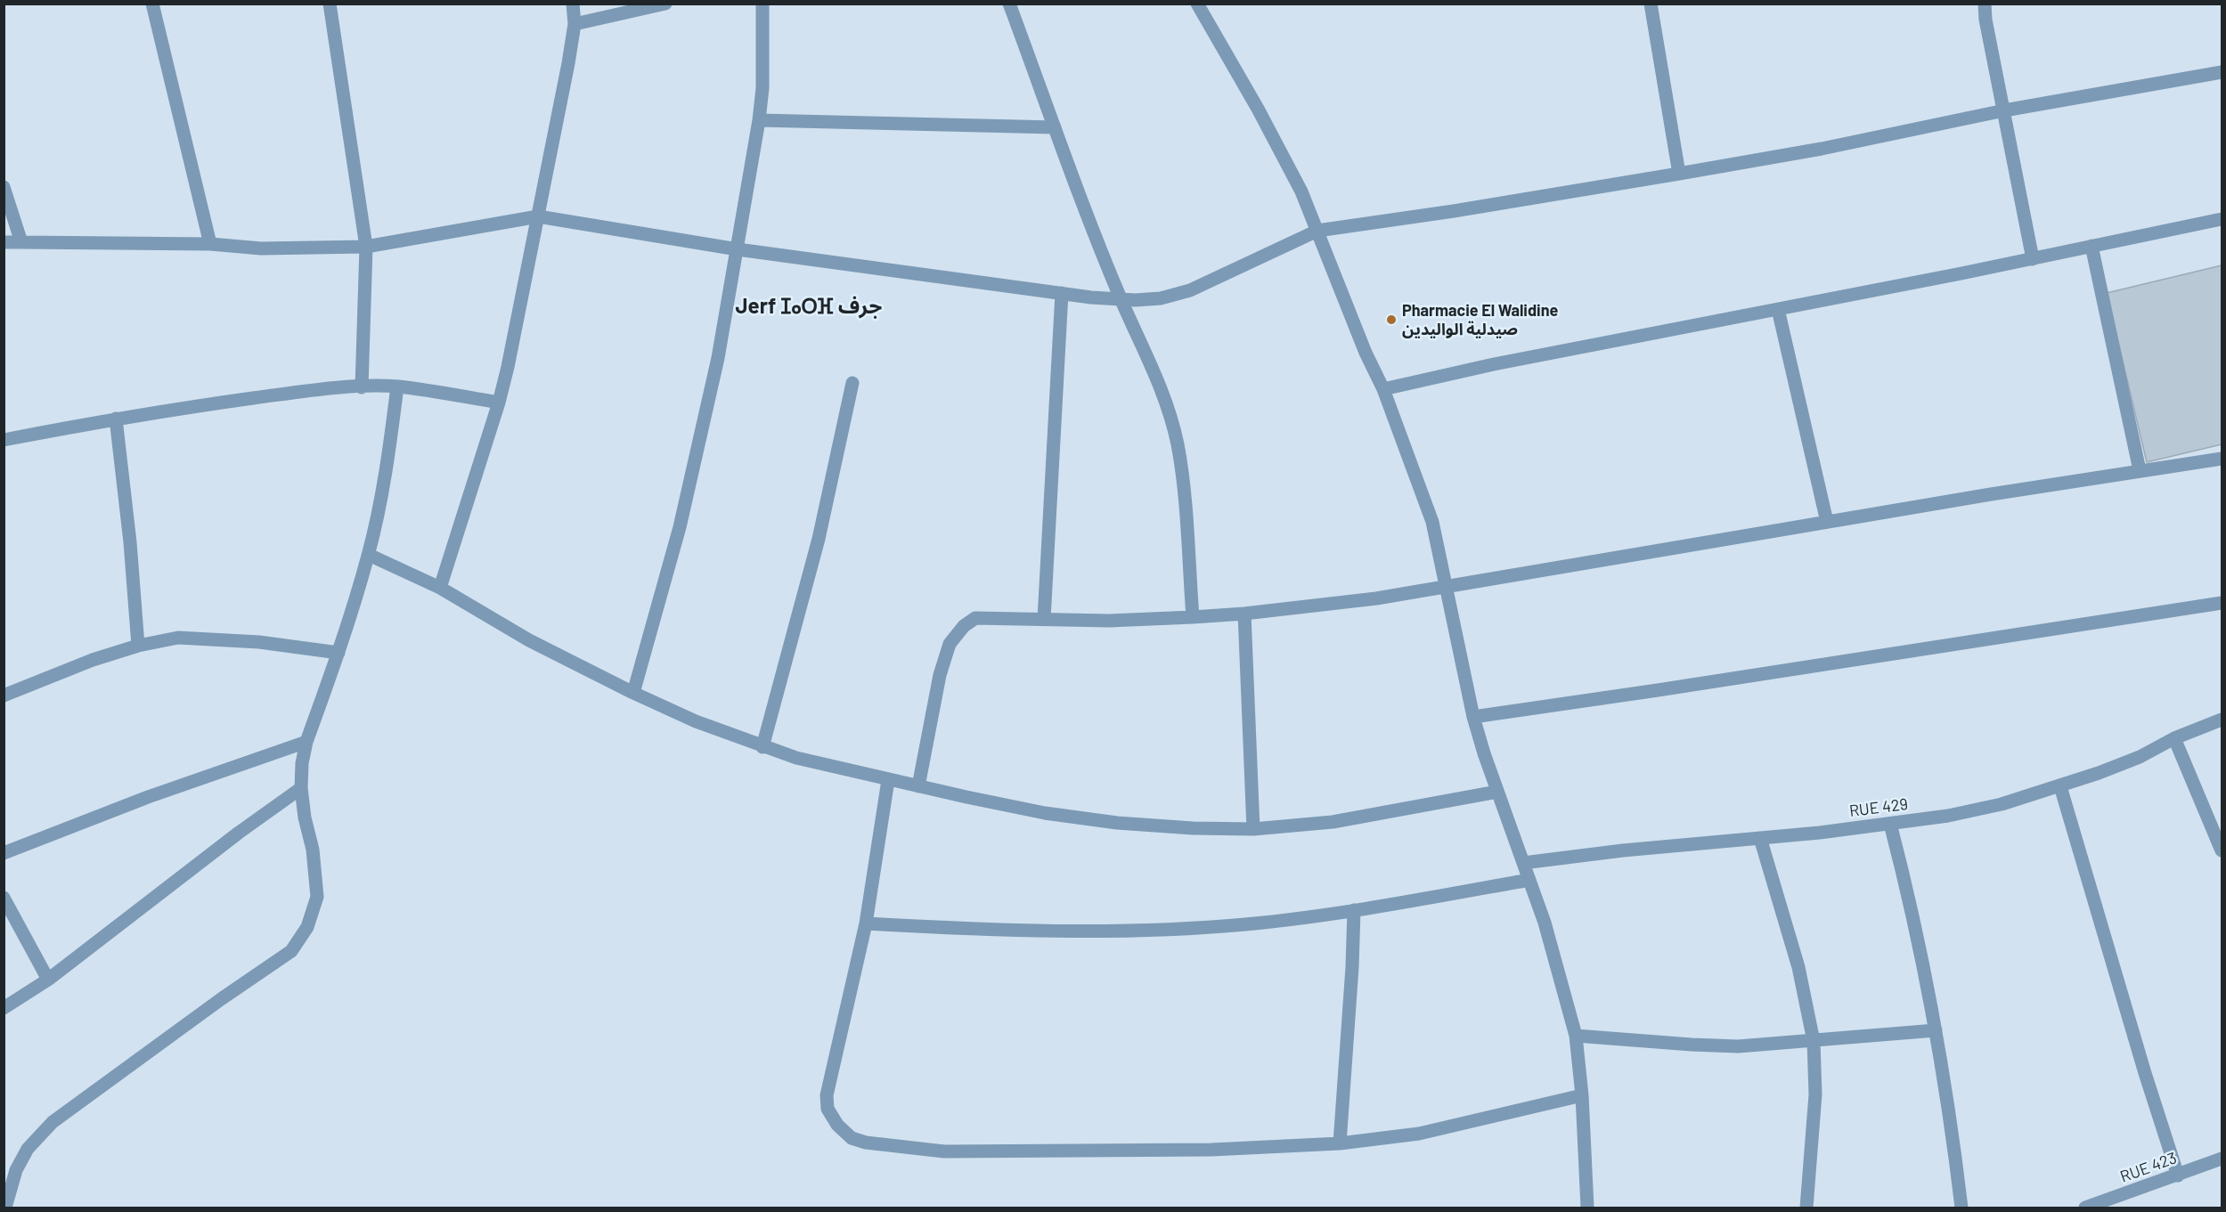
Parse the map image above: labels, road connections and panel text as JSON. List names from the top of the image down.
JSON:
{
  "streets": {
    "street": ["RUE 429", "RUE 423"]
  },
  "districts": ["Jerf ⵊⴰⵔⴼ جرف"],
  "places": ["Pharmacie El Walidine صيدلية الواليدين"]
}
